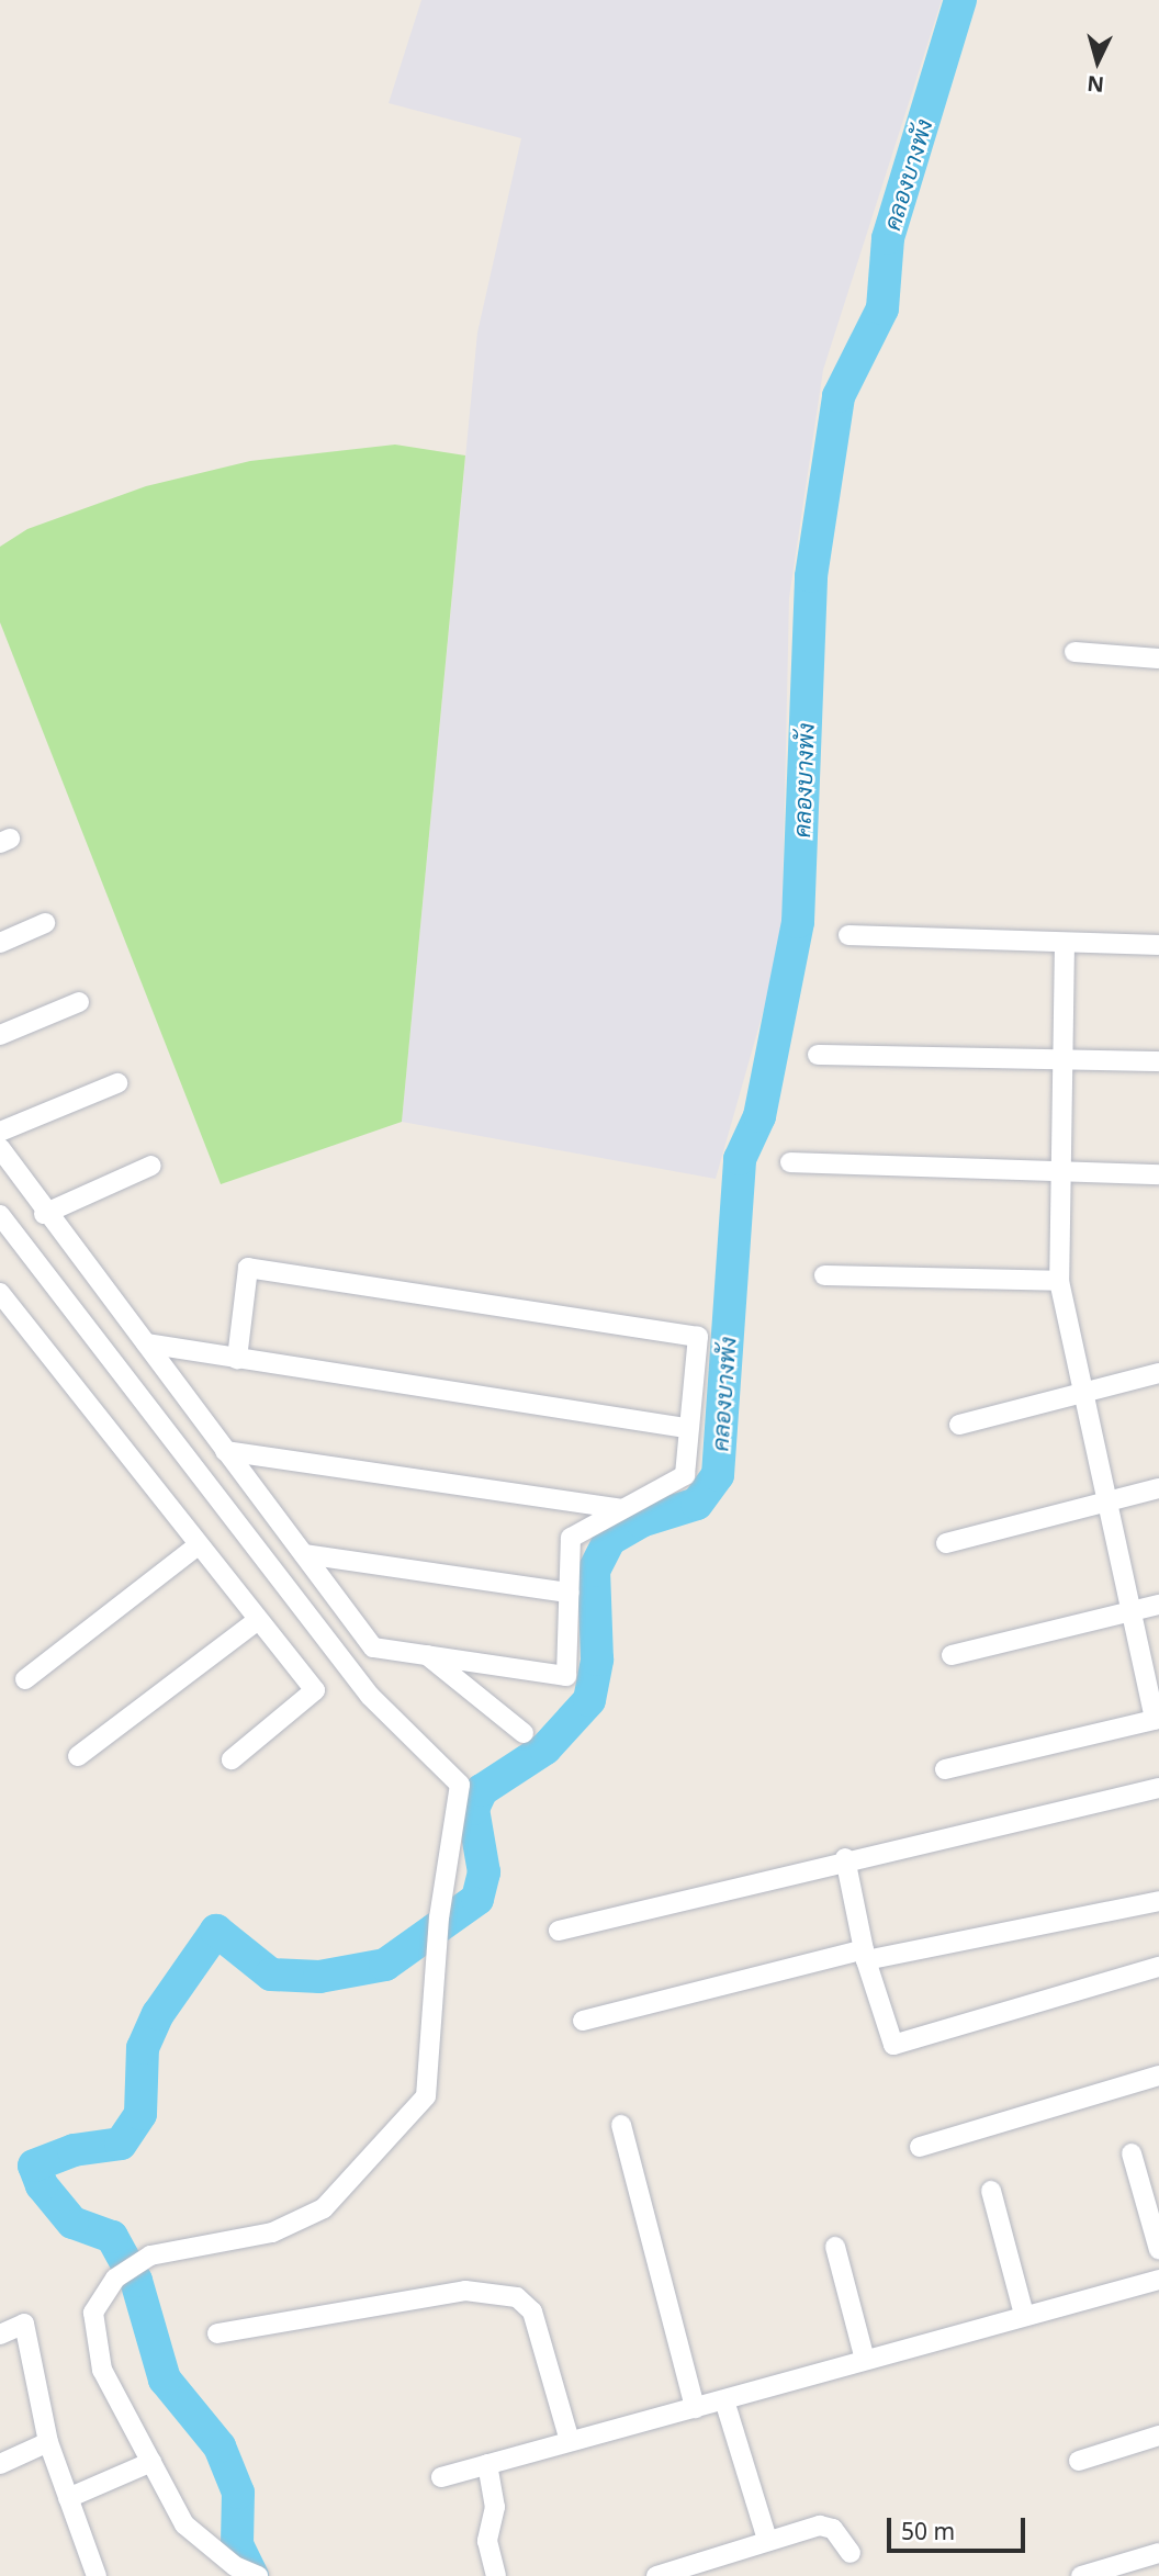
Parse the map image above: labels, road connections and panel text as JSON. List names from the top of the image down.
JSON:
{
  "water": ["คลองบางพัง"],
  "scale_bar": "50 m",
  "north": "bottom"
}
